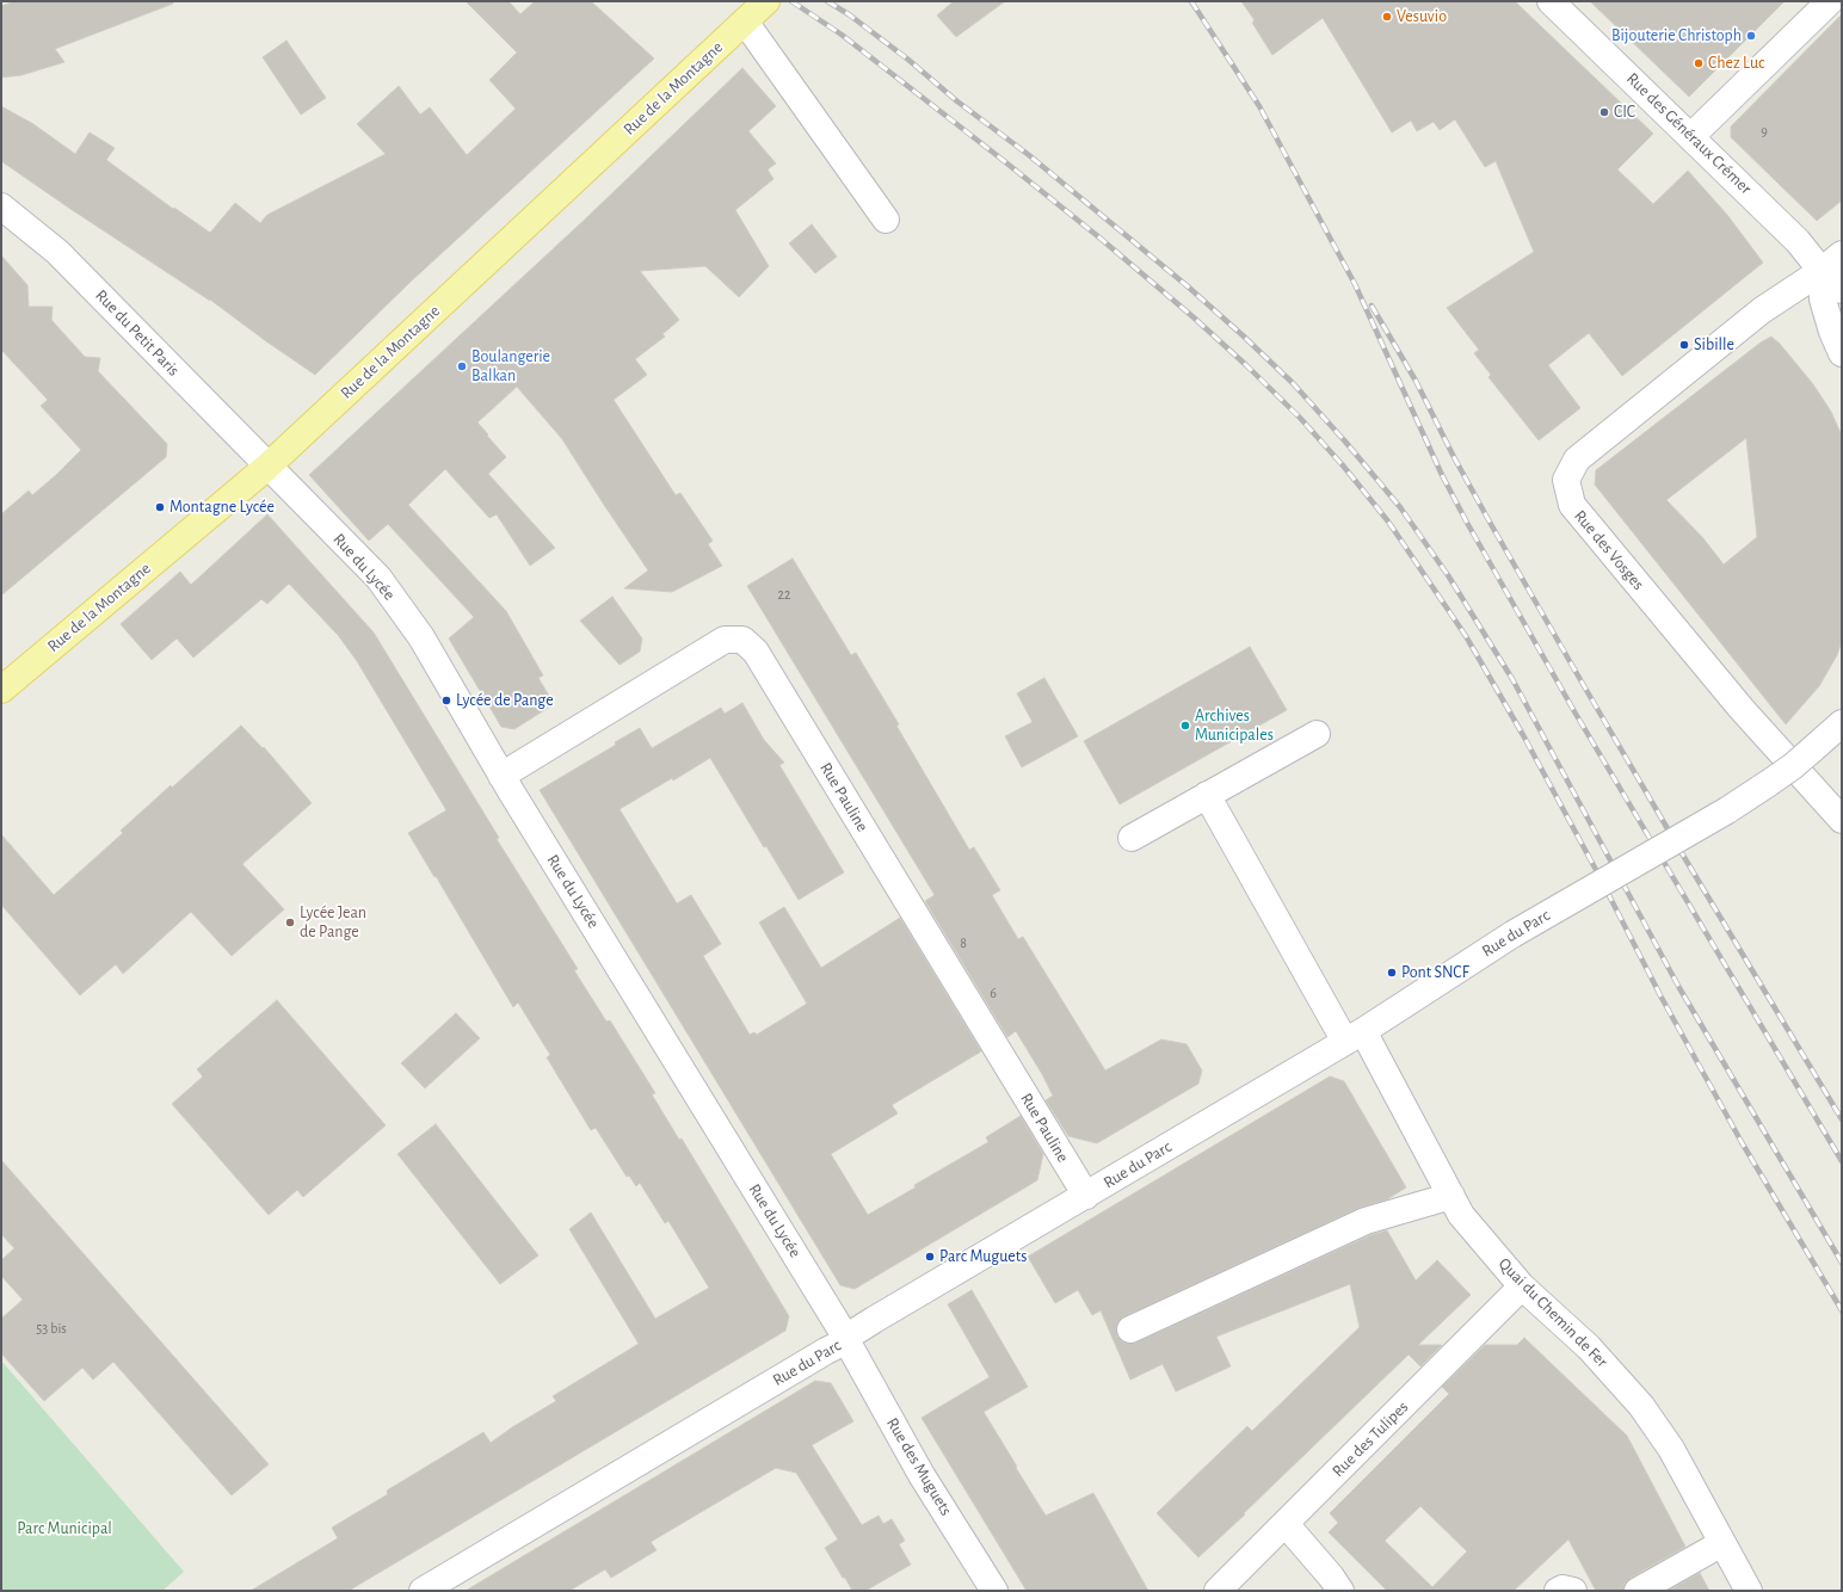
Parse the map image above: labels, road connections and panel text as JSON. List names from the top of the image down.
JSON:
{
  "streets": {
    "main road": ["Rue de la Montagne"],
    "street": [
      "Rue des Généraux Crémer",
      "Rue du Petit Paris",
      "Rue des Vosges",
      "Rue du Lycée",
      "Rue Pauline",
      "Rue du Parc",
      "Quai du Chemin de Fer",
      "Rue des Tulipes",
      "Rue des Muguets"
    ]
  },
  "crossings": [
    ["Rue de la Montagne", "Rue du Petit Paris"],
    ["Rue de la Montagne", "Rue du Lycée"],
    ["Rue des Généraux Crémer", "Rue des Vosges"],
    ["Rue du Petit Paris", "Rue du Lycée"],
    ["Rue du Lycée", "Rue Pauline"],
    ["Rue du Lycée", "Rue du Parc"],
    ["Rue du Lycée", "Rue des Muguets"],
    ["Rue Pauline", "Rue du Parc"],
    ["Rue du Parc", "Quai du Chemin de Fer"],
    ["Rue du Parc", "Rue des Muguets"],
    ["Quai du Chemin de Fer", "Rue des Tulipes"]
  ],
  "parks": ["Parc Municipal"],
  "places": [
    "Vesuvio",
    "Bijouterie Christoph",
    "Chez Luc",
    "CIC",
    "Sibille",
    "Boulangerie Balkan",
    "Montagne Lycée",
    "Lycée de Pange",
    "Archives Municipales",
    "Lycée Jean de Pange",
    "Pont SNCF",
    "Parc Muguets"
  ],
  "house_numbers": [
    "9",
    "22",
    "8",
    "6",
    "53 bis"
  ]
}
